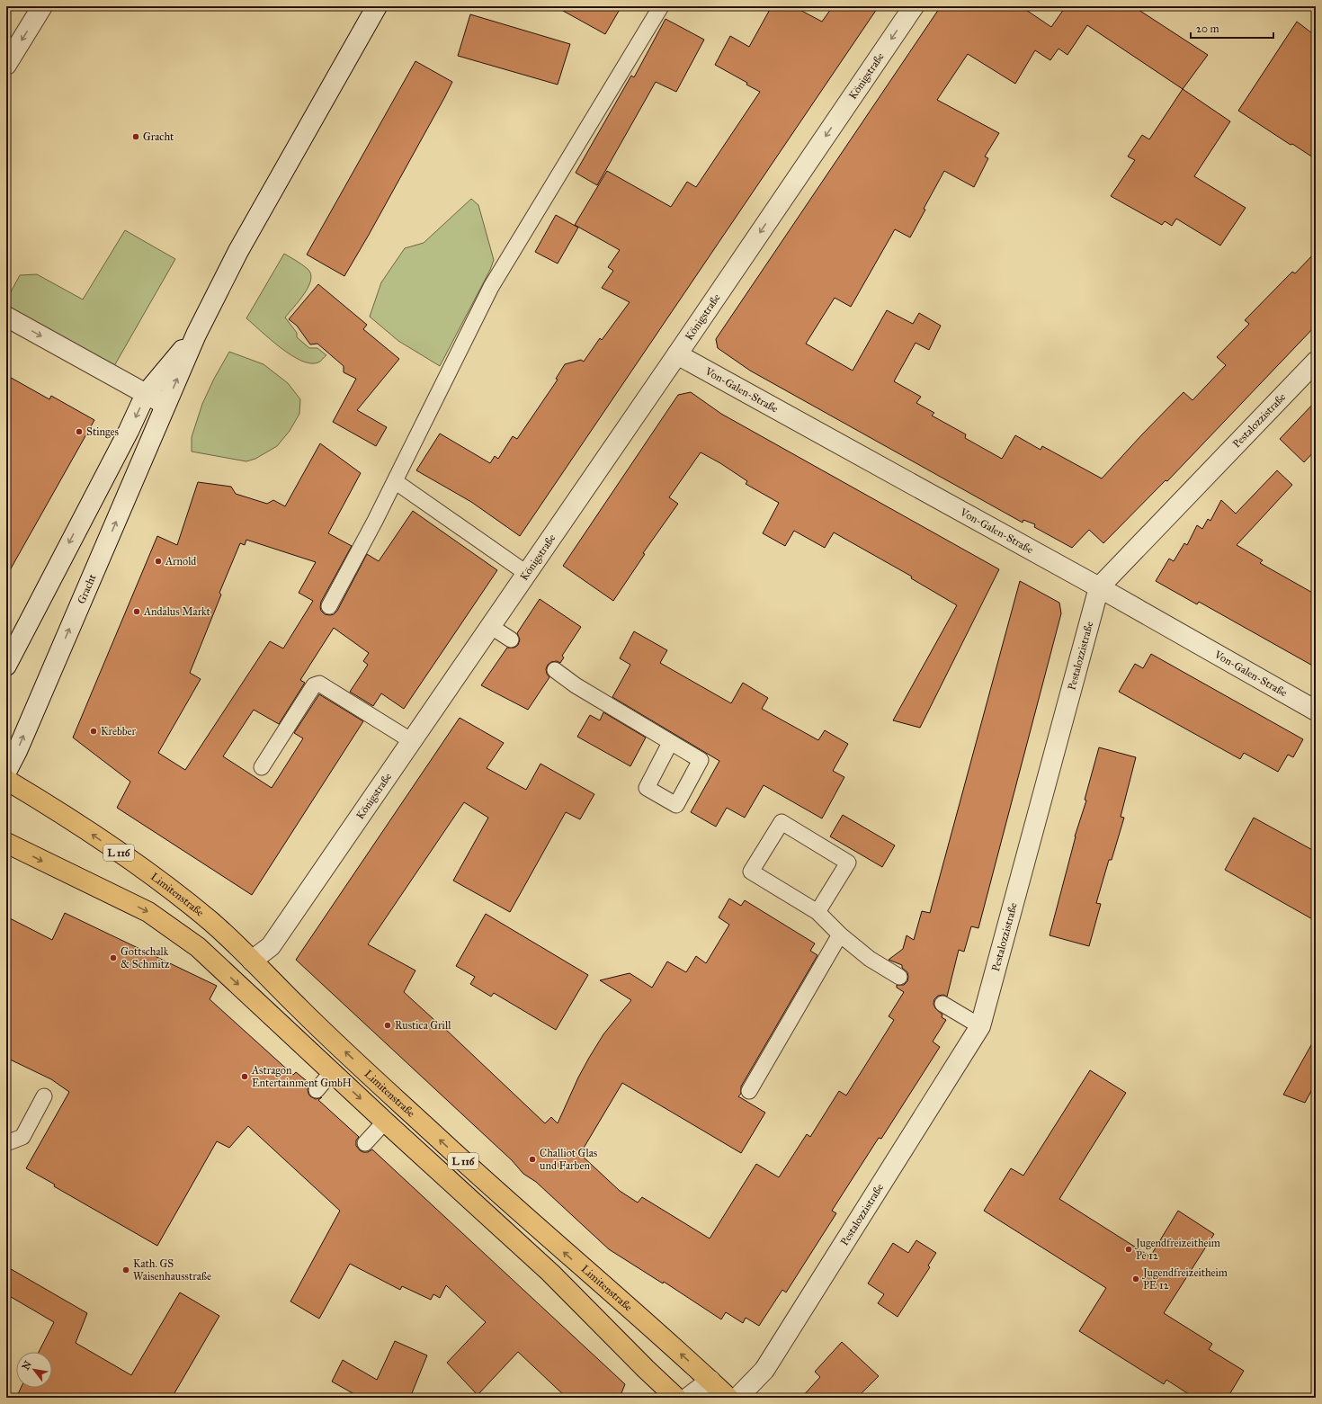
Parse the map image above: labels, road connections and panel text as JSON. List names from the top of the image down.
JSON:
{
  "streets": {
    "main road": ["L 116", "Limitenstraße"],
    "street": [
      "Königstraße",
      "Von-Galen-Straße",
      "Pestalozzistraße",
      "Gracht"
    ]
  },
  "crossings": [
    ["Königstraße", "Von-Galen-Straße"],
    ["Königstraße", "Limitenstraße"],
    ["Von-Galen-Straße", "Pestalozzistraße"]
  ],
  "one_way": ["Königstraße"],
  "places": [
    "Gracht",
    "Stinges",
    "Arnold",
    "Andalus Markt",
    "Krebber",
    "Gottschalk & Schmitz",
    "Rustica Grill",
    "Astragon Entertainment GmbH",
    "Challiot Glas und Farben",
    "Jugendfreizeitheim Pe 12",
    "Kath. GS Waisenhausstraße",
    "Jugendfreizeitheim PE 12"
  ],
  "scale_bar": "20 m",
  "north": "top left"
}
